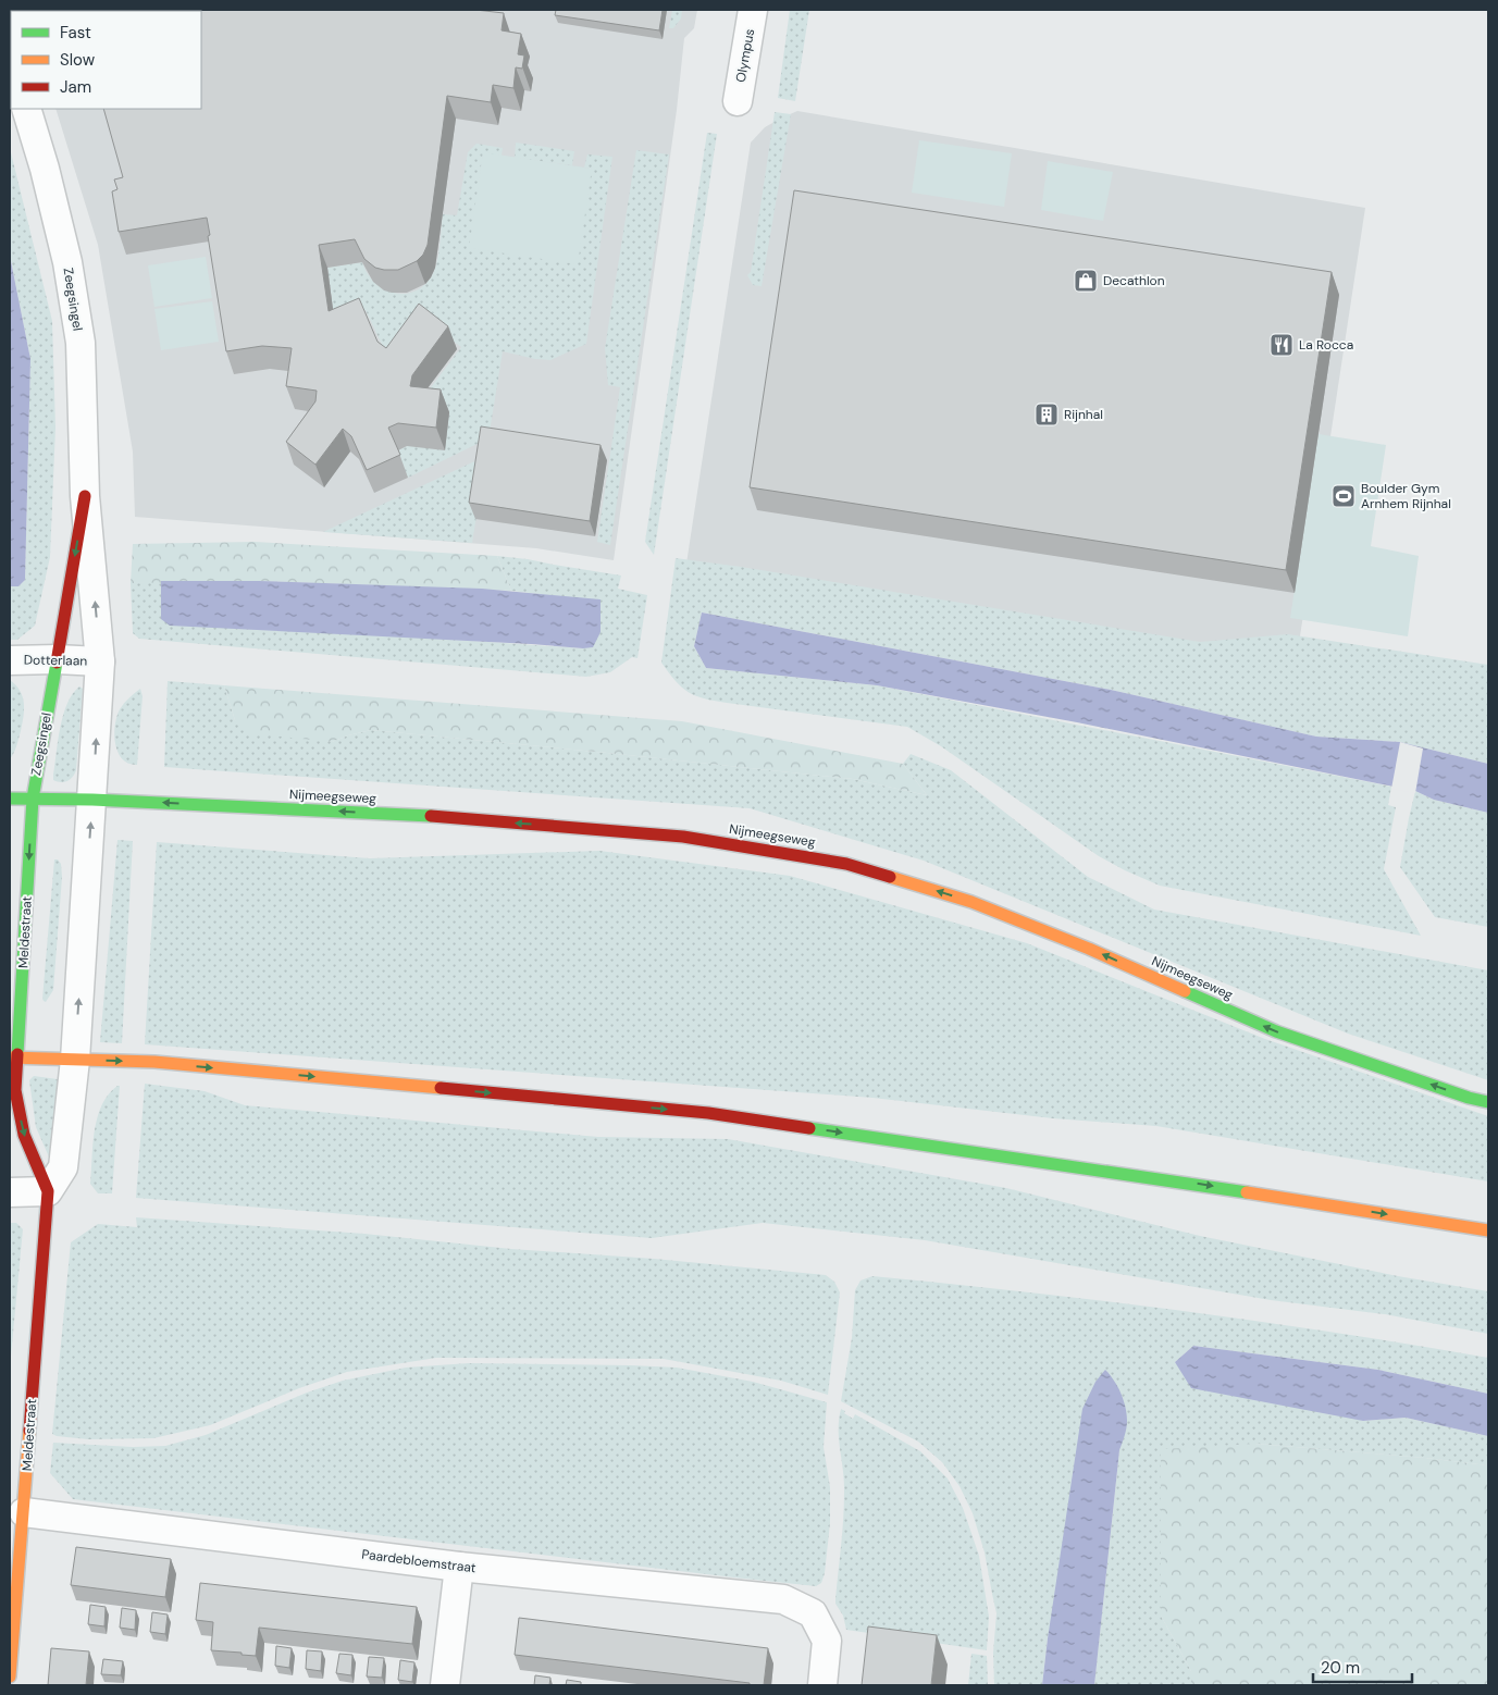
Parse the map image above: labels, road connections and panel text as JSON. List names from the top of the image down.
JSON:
{
  "streets": {
    "main road": ["Zeegsingel", "Nijmeegseweg", "Meldestraat"],
    "street": ["Olympus", "Dotterlaan", "Paardebloemstraat"]
  },
  "crossings": [
    ["Zeegsingel", "Dotterlaan"],
    ["Zeegsingel", "Nijmeegseweg"],
    ["Zeegsingel", "Meldestraat"],
    ["Nijmeegseweg", "Meldestraat"],
    ["Meldestraat", "Paardebloemstraat"]
  ],
  "one_way": ["Nijmeegseweg"],
  "places": {
    "shop": ["Decathlon"],
    "restaurant": ["La Rocca"],
    "building": ["Rijnhal"],
    "sports": ["Boulder Gym Arnhem Rijnhal"]
  },
  "legend": ["Fast", "Slow", "Jam"],
  "scale_bar": "20 m"
}
